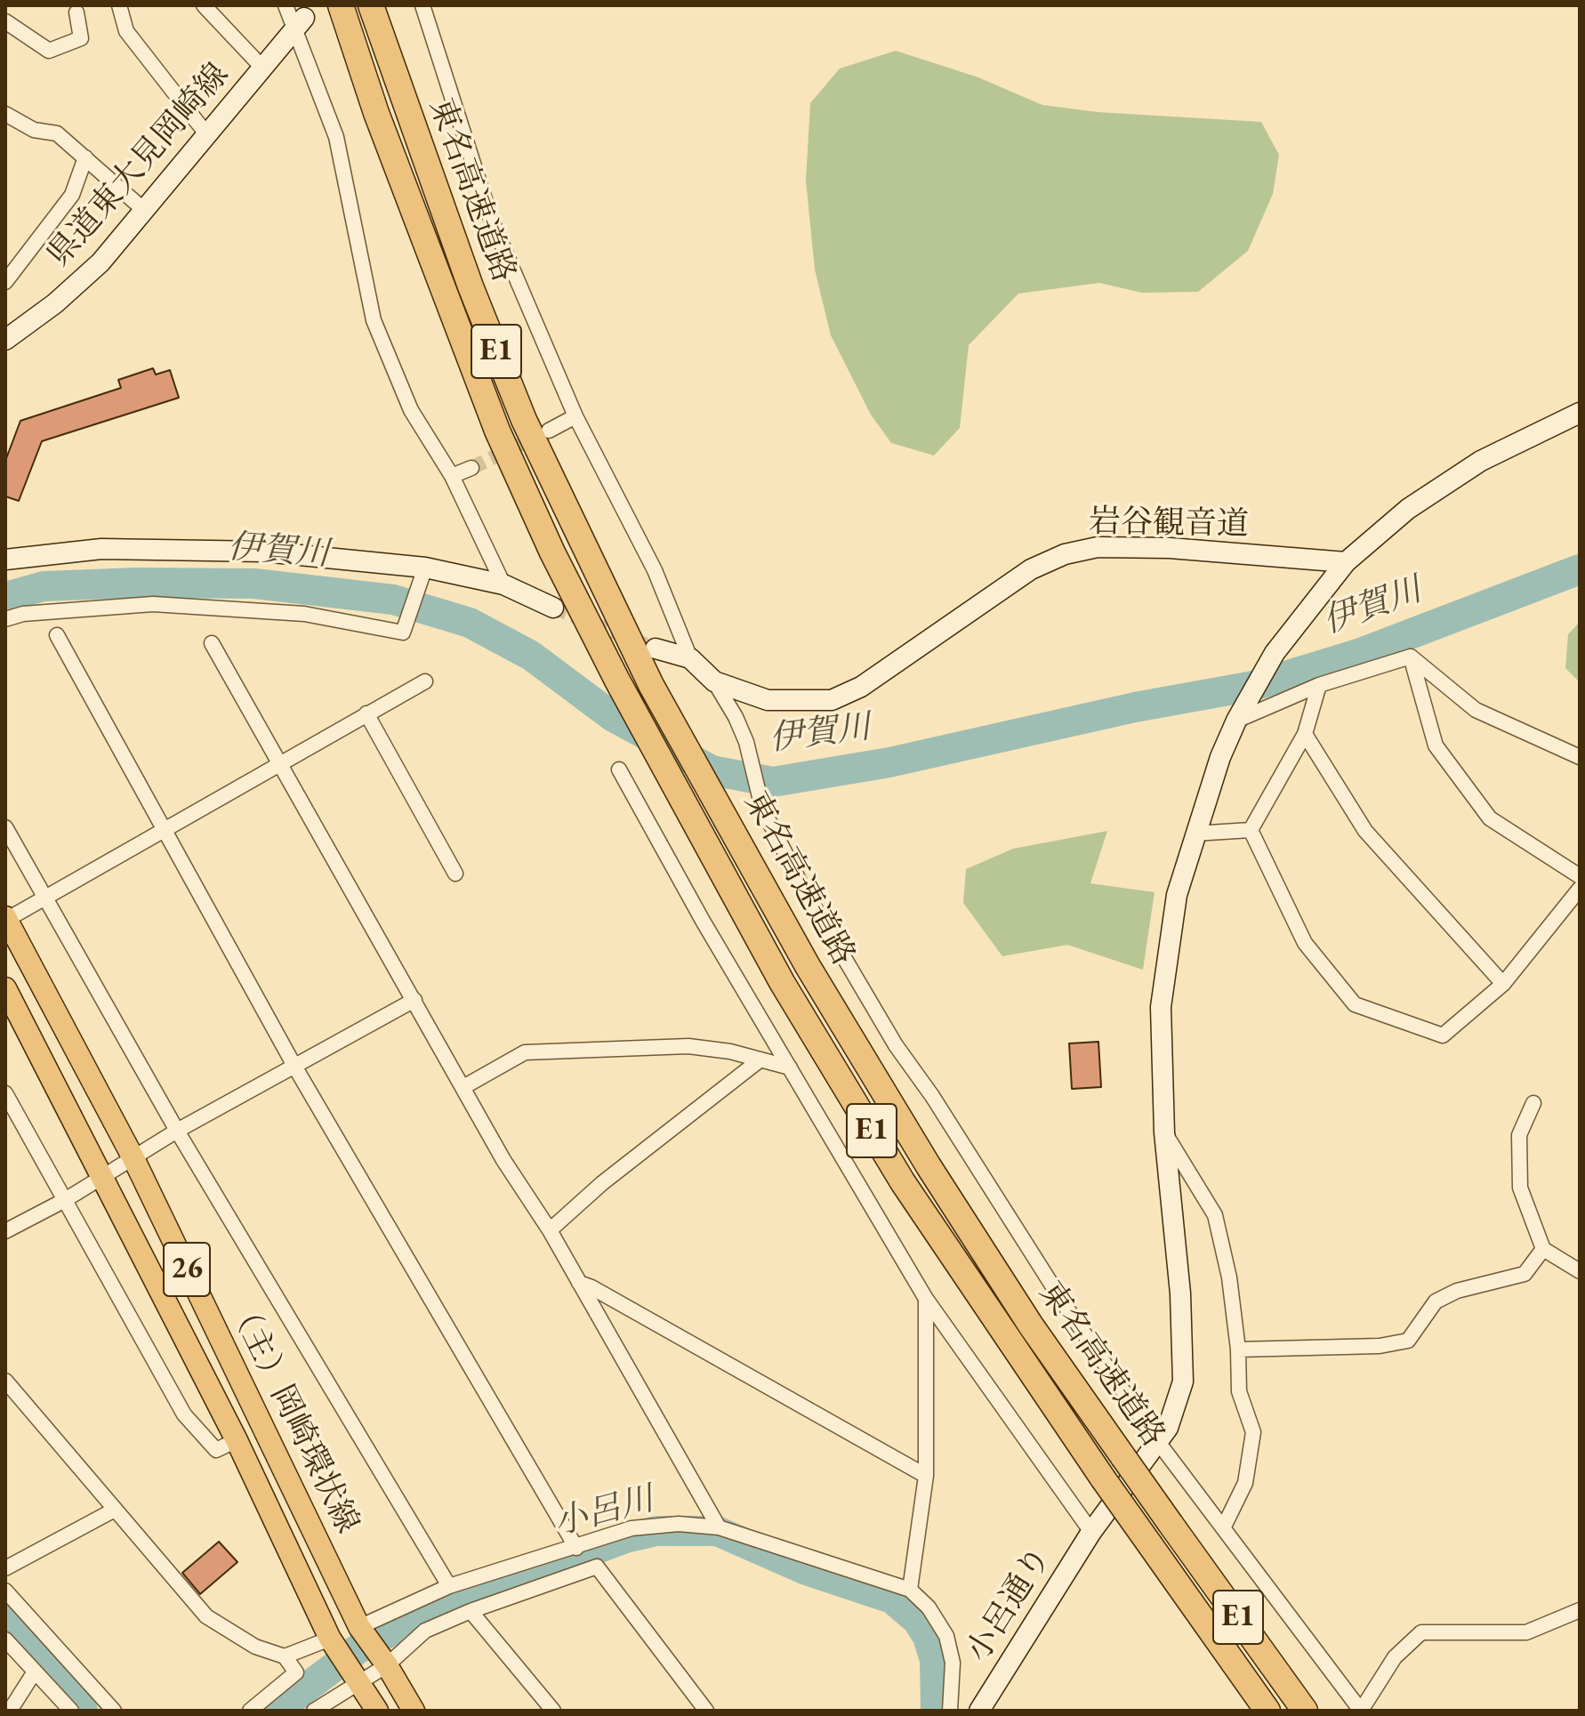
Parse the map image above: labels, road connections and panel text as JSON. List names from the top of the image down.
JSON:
{
  "streets": {
    "highway": ["東名高速道路", "E1"],
    "main road": ["26", "（主）岡崎環状線"],
    "street": ["県道東大見岡崎線", "岩谷観音道", "小呂通り"]
  },
  "crossings": [
    ["岩谷観音道", "小呂通り"]
  ],
  "water": ["伊賀川", "小呂川"]
}
